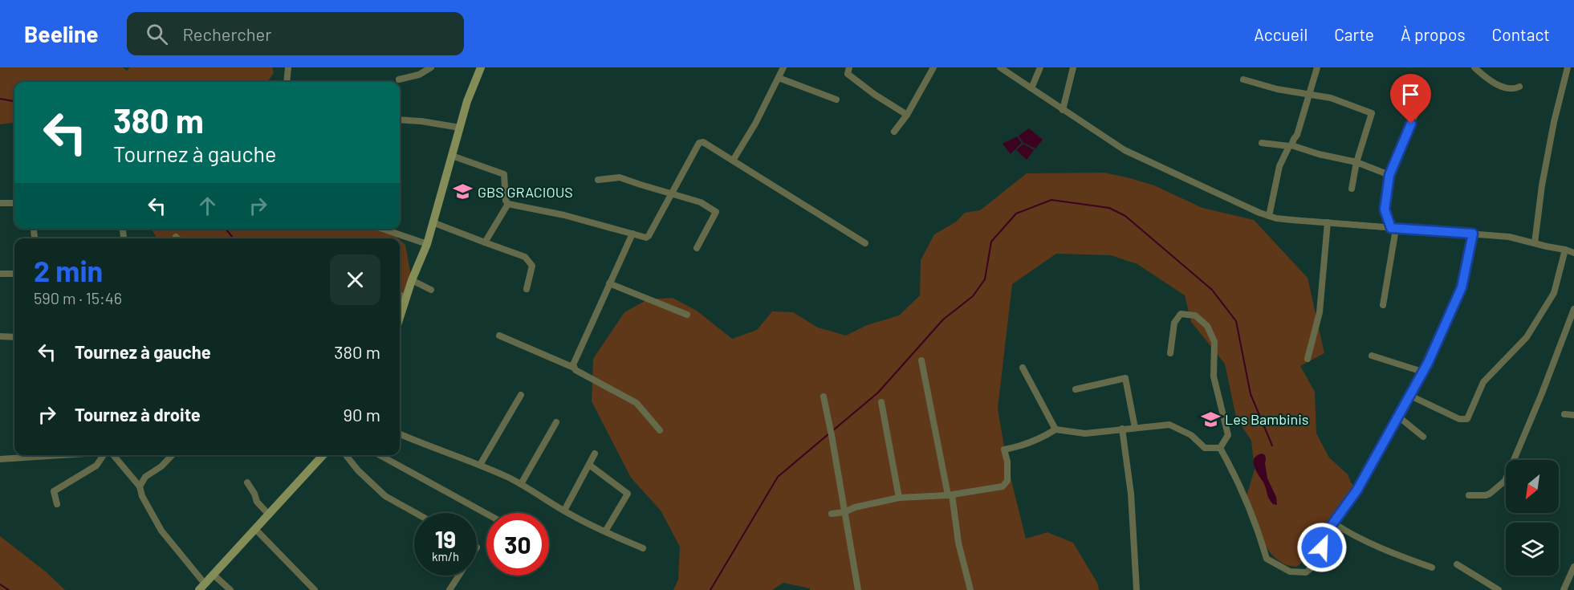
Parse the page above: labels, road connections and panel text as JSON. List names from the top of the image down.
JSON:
{
  "places": {
    "school or university": ["GBS GRACIOUS", "Les Bambinis"]
  },
  "north": "bottom left",
  "page": {
    "header": "Beeline",
    "search": "Rechercher",
    "nav": [
      "Accueil",
      "Carte",
      "À propos",
      "Contact"
    ],
    "turn": ["380 m", "Tournez à gauche"],
    "heading": ["2 min", "590 m · 15:46"],
    "list": [
      {
        "name": "Tournez à gauche",
        "value": "380 m"
      },
      {
        "name": "Tournez à droite",
        "value": "90 m"
      }
    ],
    "speed": "19 km/h",
    "limit": "30"
  }
}
